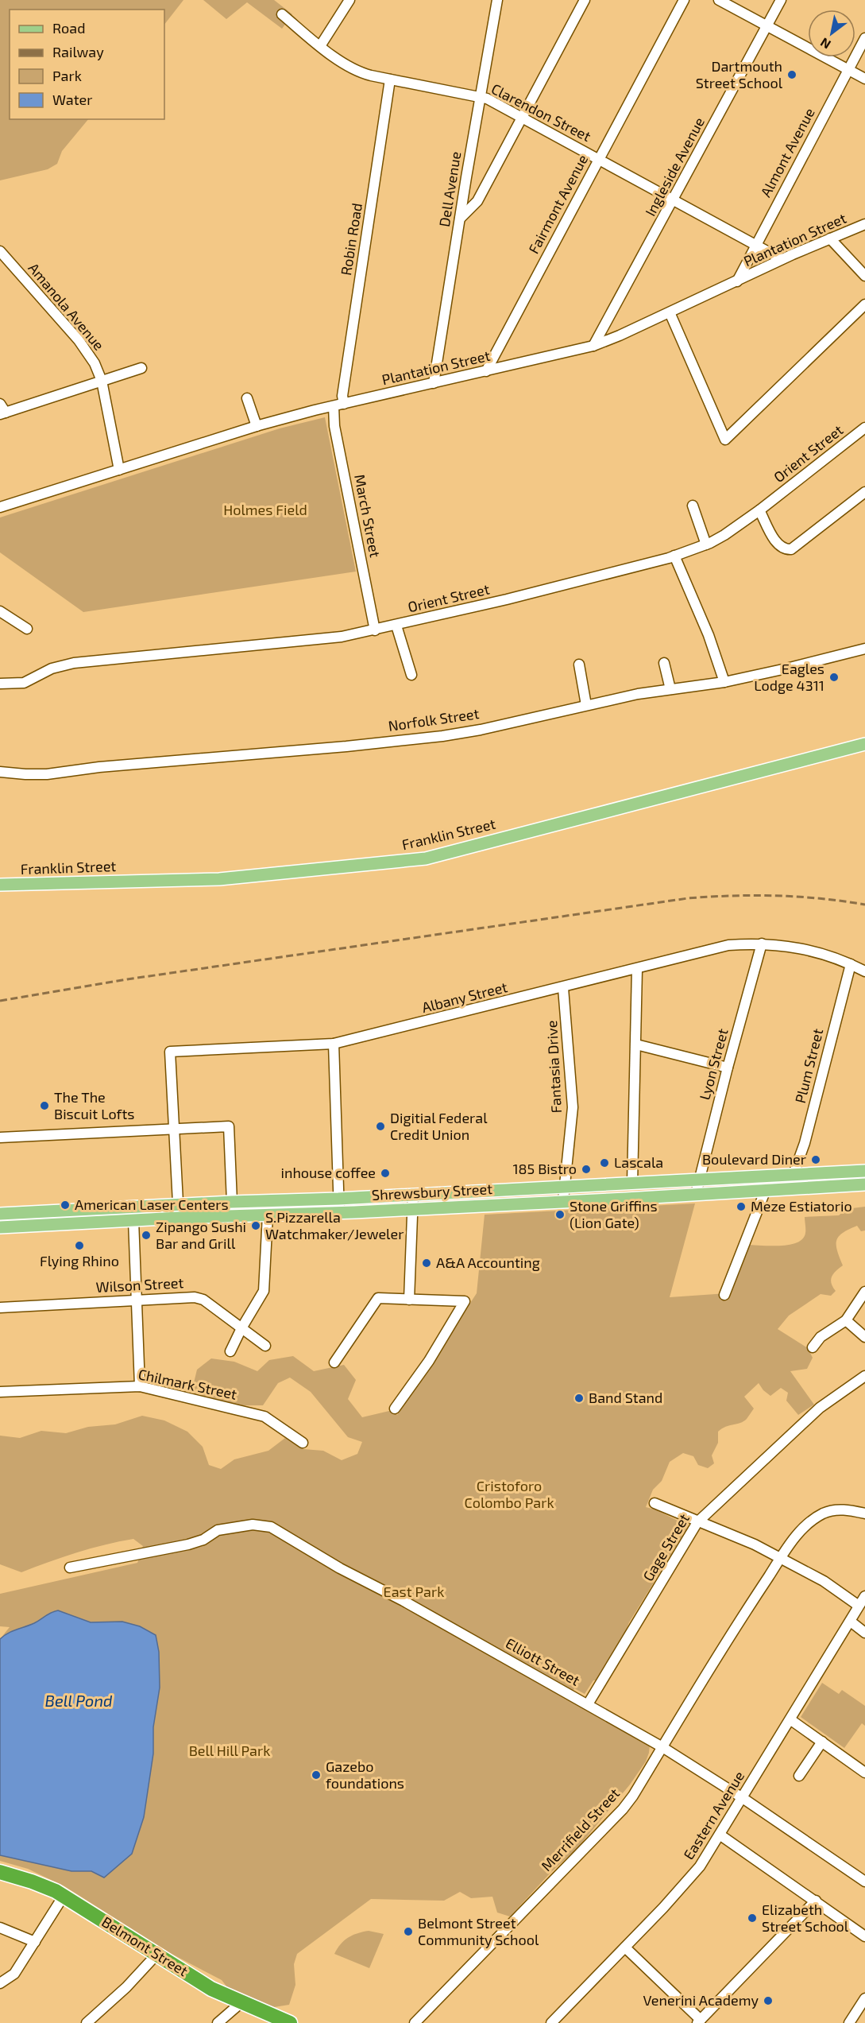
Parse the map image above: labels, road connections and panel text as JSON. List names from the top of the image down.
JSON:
{
  "streets": {
    "highway": ["Belmont Street"],
    "main road": ["Franklin Street", "Shrewsbury Street"],
    "street": [
      "Clarendon Street",
      "Almont Avenue",
      "Ingleside Avenue",
      "Dell Avenue",
      "Fairmont Avenue",
      "Robin Road",
      "Plantation Street",
      "Amanola Avenue",
      "Orient Street",
      "March Street",
      "Norfolk Street",
      "Albany Street",
      "Lyon Street",
      "Plum Street",
      "Fantasia Drive",
      "Wilson Street",
      "Chilmark Street",
      "Gage Street",
      "Elliott Street",
      "Eastern Avenue",
      "Merrifield Street"
    ]
  },
  "crossings": [
    ["Clarendon Street", "Almont Avenue"],
    ["Clarendon Street", "Ingleside Avenue"],
    ["Clarendon Street", "Dell Avenue"],
    ["Clarendon Street", "Fairmont Avenue"],
    ["Clarendon Street", "Robin Road"],
    ["Clarendon Street", "Plantation Street"],
    ["Almont Avenue", "Plantation Street"],
    ["Ingleside Avenue", "Plantation Street"],
    ["Dell Avenue", "Plantation Street"],
    ["Fairmont Avenue", "Plantation Street"],
    ["Robin Road", "Plantation Street"],
    ["Plantation Street", "Amanola Avenue"],
    ["Plantation Street", "March Street"],
    ["Orient Street", "March Street"],
    ["Albany Street", "Lyon Street"],
    ["Albany Street", "Plum Street"],
    ["Albany Street", "Fantasia Drive"],
    ["Lyon Street", "Shrewsbury Street"],
    ["Plum Street", "Shrewsbury Street"],
    ["Fantasia Drive", "Shrewsbury Street"],
    ["Gage Street", "Elliott Street"],
    ["Elliott Street", "Eastern Avenue"],
    ["Elliott Street", "Merrifield Street"]
  ],
  "water": ["Bell Pond"],
  "parks": [
    "Holmes Field",
    "Cristoforo Colombo Park",
    "East Park",
    "Bell Hill Park"
  ],
  "places": [
    "Dartmouth Street School",
    "Eagles Lodge 4311",
    "The The Biscuit Lofts",
    "Digitial Federal Credit Union",
    "Boulevard Diner",
    "Lascala",
    "185 Bistro",
    "inhouse coffee",
    "American Laser Centers",
    "Meze Estiatorio",
    "Stone Griffins (Lion Gate)",
    "S.Pizzarella Watchmaker/Jeweler",
    "Zipango Sushi Bar and Grill",
    "Flying Rhino",
    "A&A Accounting",
    "Band Stand",
    "Gazebo foundations",
    "Elizabeth Street School",
    "Belmont Street Community School",
    "Venerini Academy"
  ],
  "legend": [
    "Road",
    "Railway",
    "Park",
    "Water"
  ],
  "north": "bottom left"
}
